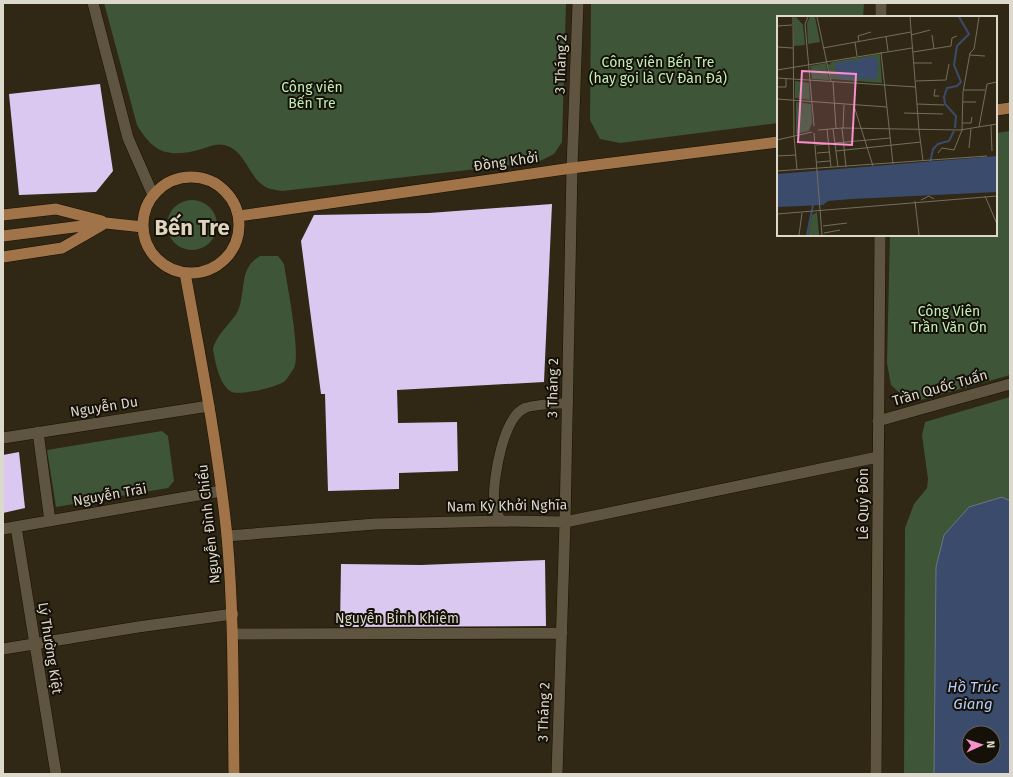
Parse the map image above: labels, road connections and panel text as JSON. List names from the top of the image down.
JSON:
{
  "streets": {
    "main road": ["Đồng Khởi", "Nguyễn Đình Chiểu"],
    "street": [
      "3 Tháng 2",
      "Trần Quốc Tuấn",
      "Nguyễn Du",
      "Nguyễn Trãi",
      "Lê Quý Đôn",
      "Nam Kỳ Khởi Nghĩa",
      "Nguyễn Bỉnh Khiêm",
      "Lý Thường Kiệt"
    ]
  },
  "crossings": [
    ["3 Tháng 2", "Đồng Khởi"],
    ["3 Tháng 2", "Nam Kỳ Khởi Nghĩa"],
    ["3 Tháng 2", "Nguyễn Bỉnh Khiêm"],
    ["Đồng Khởi", "Nguyễn Đình Chiểu"],
    ["Trần Quốc Tuấn", "Lê Quý Đôn"],
    ["Nguyễn Du", "Nguyễn Đình Chiểu"],
    ["Nguyễn Trãi", "Nguyễn Đình Chiểu"],
    ["Nguyễn Trãi", "Lý Thường Kiệt"],
    ["Lê Quý Đôn", "Nam Kỳ Khởi Nghĩa"],
    ["Nam Kỳ Khởi Nghĩa", "Nguyễn Đình Chiểu"],
    ["Nguyễn Đình Chiểu", "Nguyễn Bỉnh Khiêm"]
  ],
  "districts": ["Bến Tre"],
  "water": ["Hồ Trúc Giang"],
  "parks": ["Công viên Bến Tre (hay gọi là CV Đàn Đá)", "Công viên Bến Tre", "Công Viên Trần Văn Ơn"],
  "north": "right"
}
